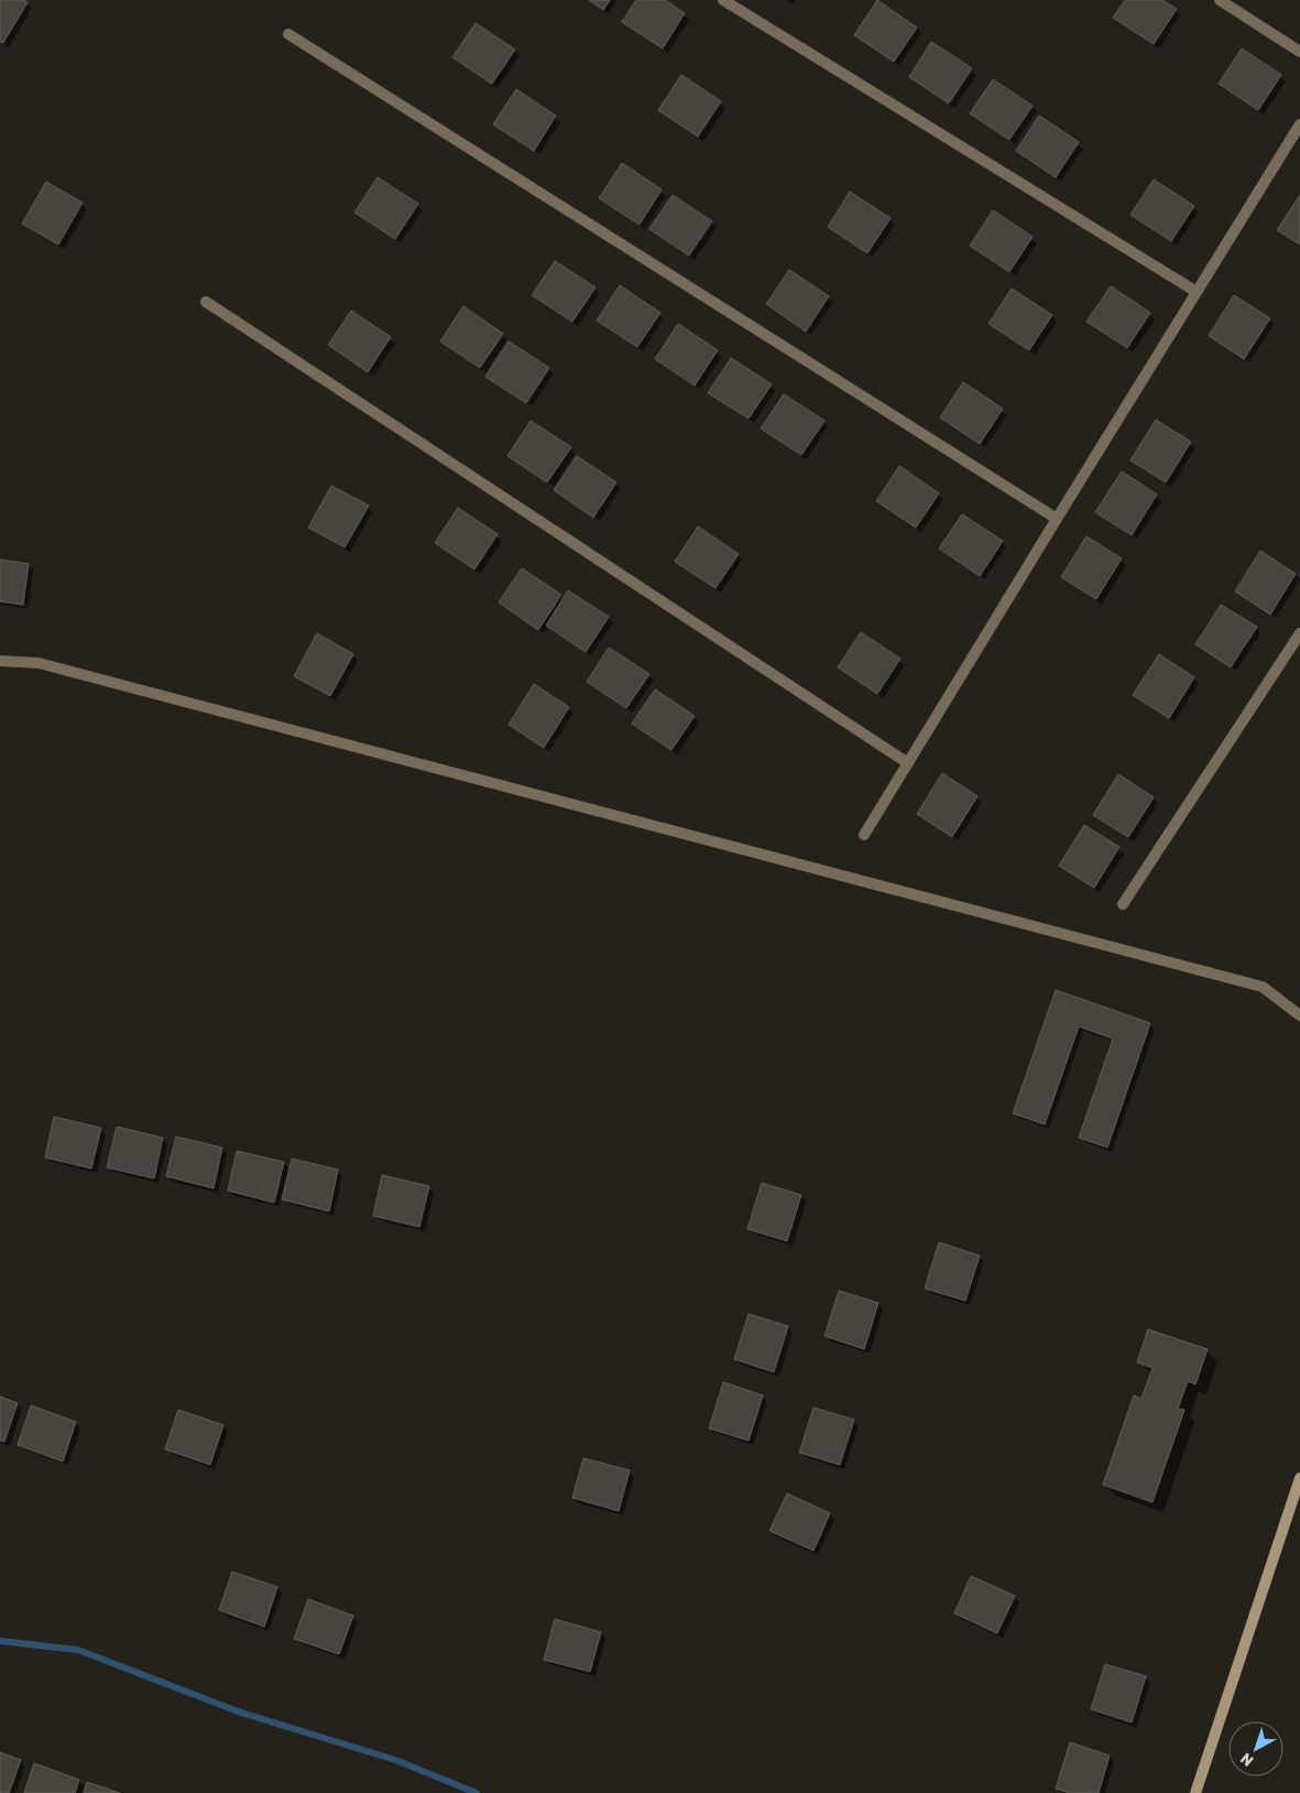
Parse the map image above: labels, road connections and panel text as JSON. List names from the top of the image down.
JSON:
{
  "north": "bottom left"
}
